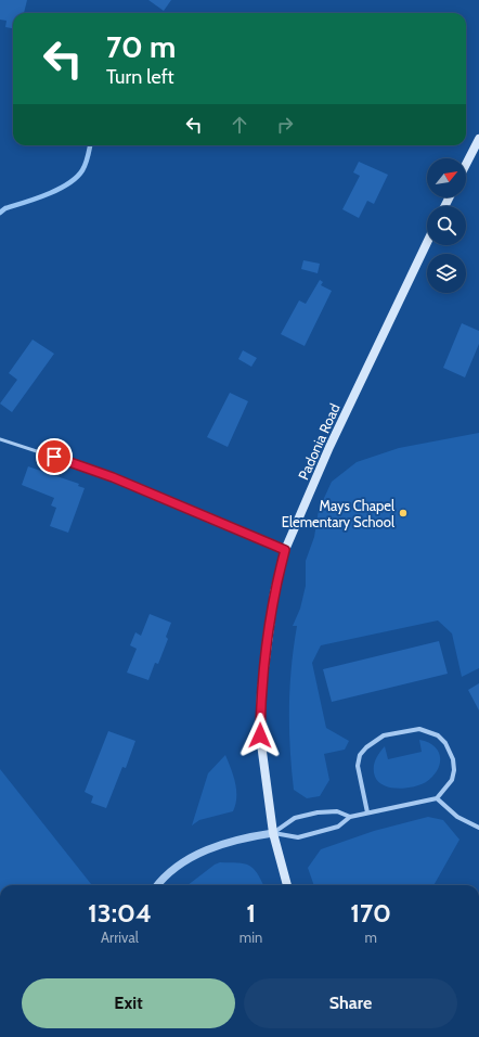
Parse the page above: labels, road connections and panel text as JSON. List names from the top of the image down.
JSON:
{
  "streets": {
    "main road": ["Padonia Road"]
  },
  "places": ["Mays Chapel Elementary School"],
  "north": "top right",
  "page": {
    "turn": ["70 m", "Turn left"],
    "eta": [
      "13:04",
      "Arrival",
      "1",
      "min",
      "170",
      "m"
    ],
    "buttons": ["Exit", "Share"]
  }
}
